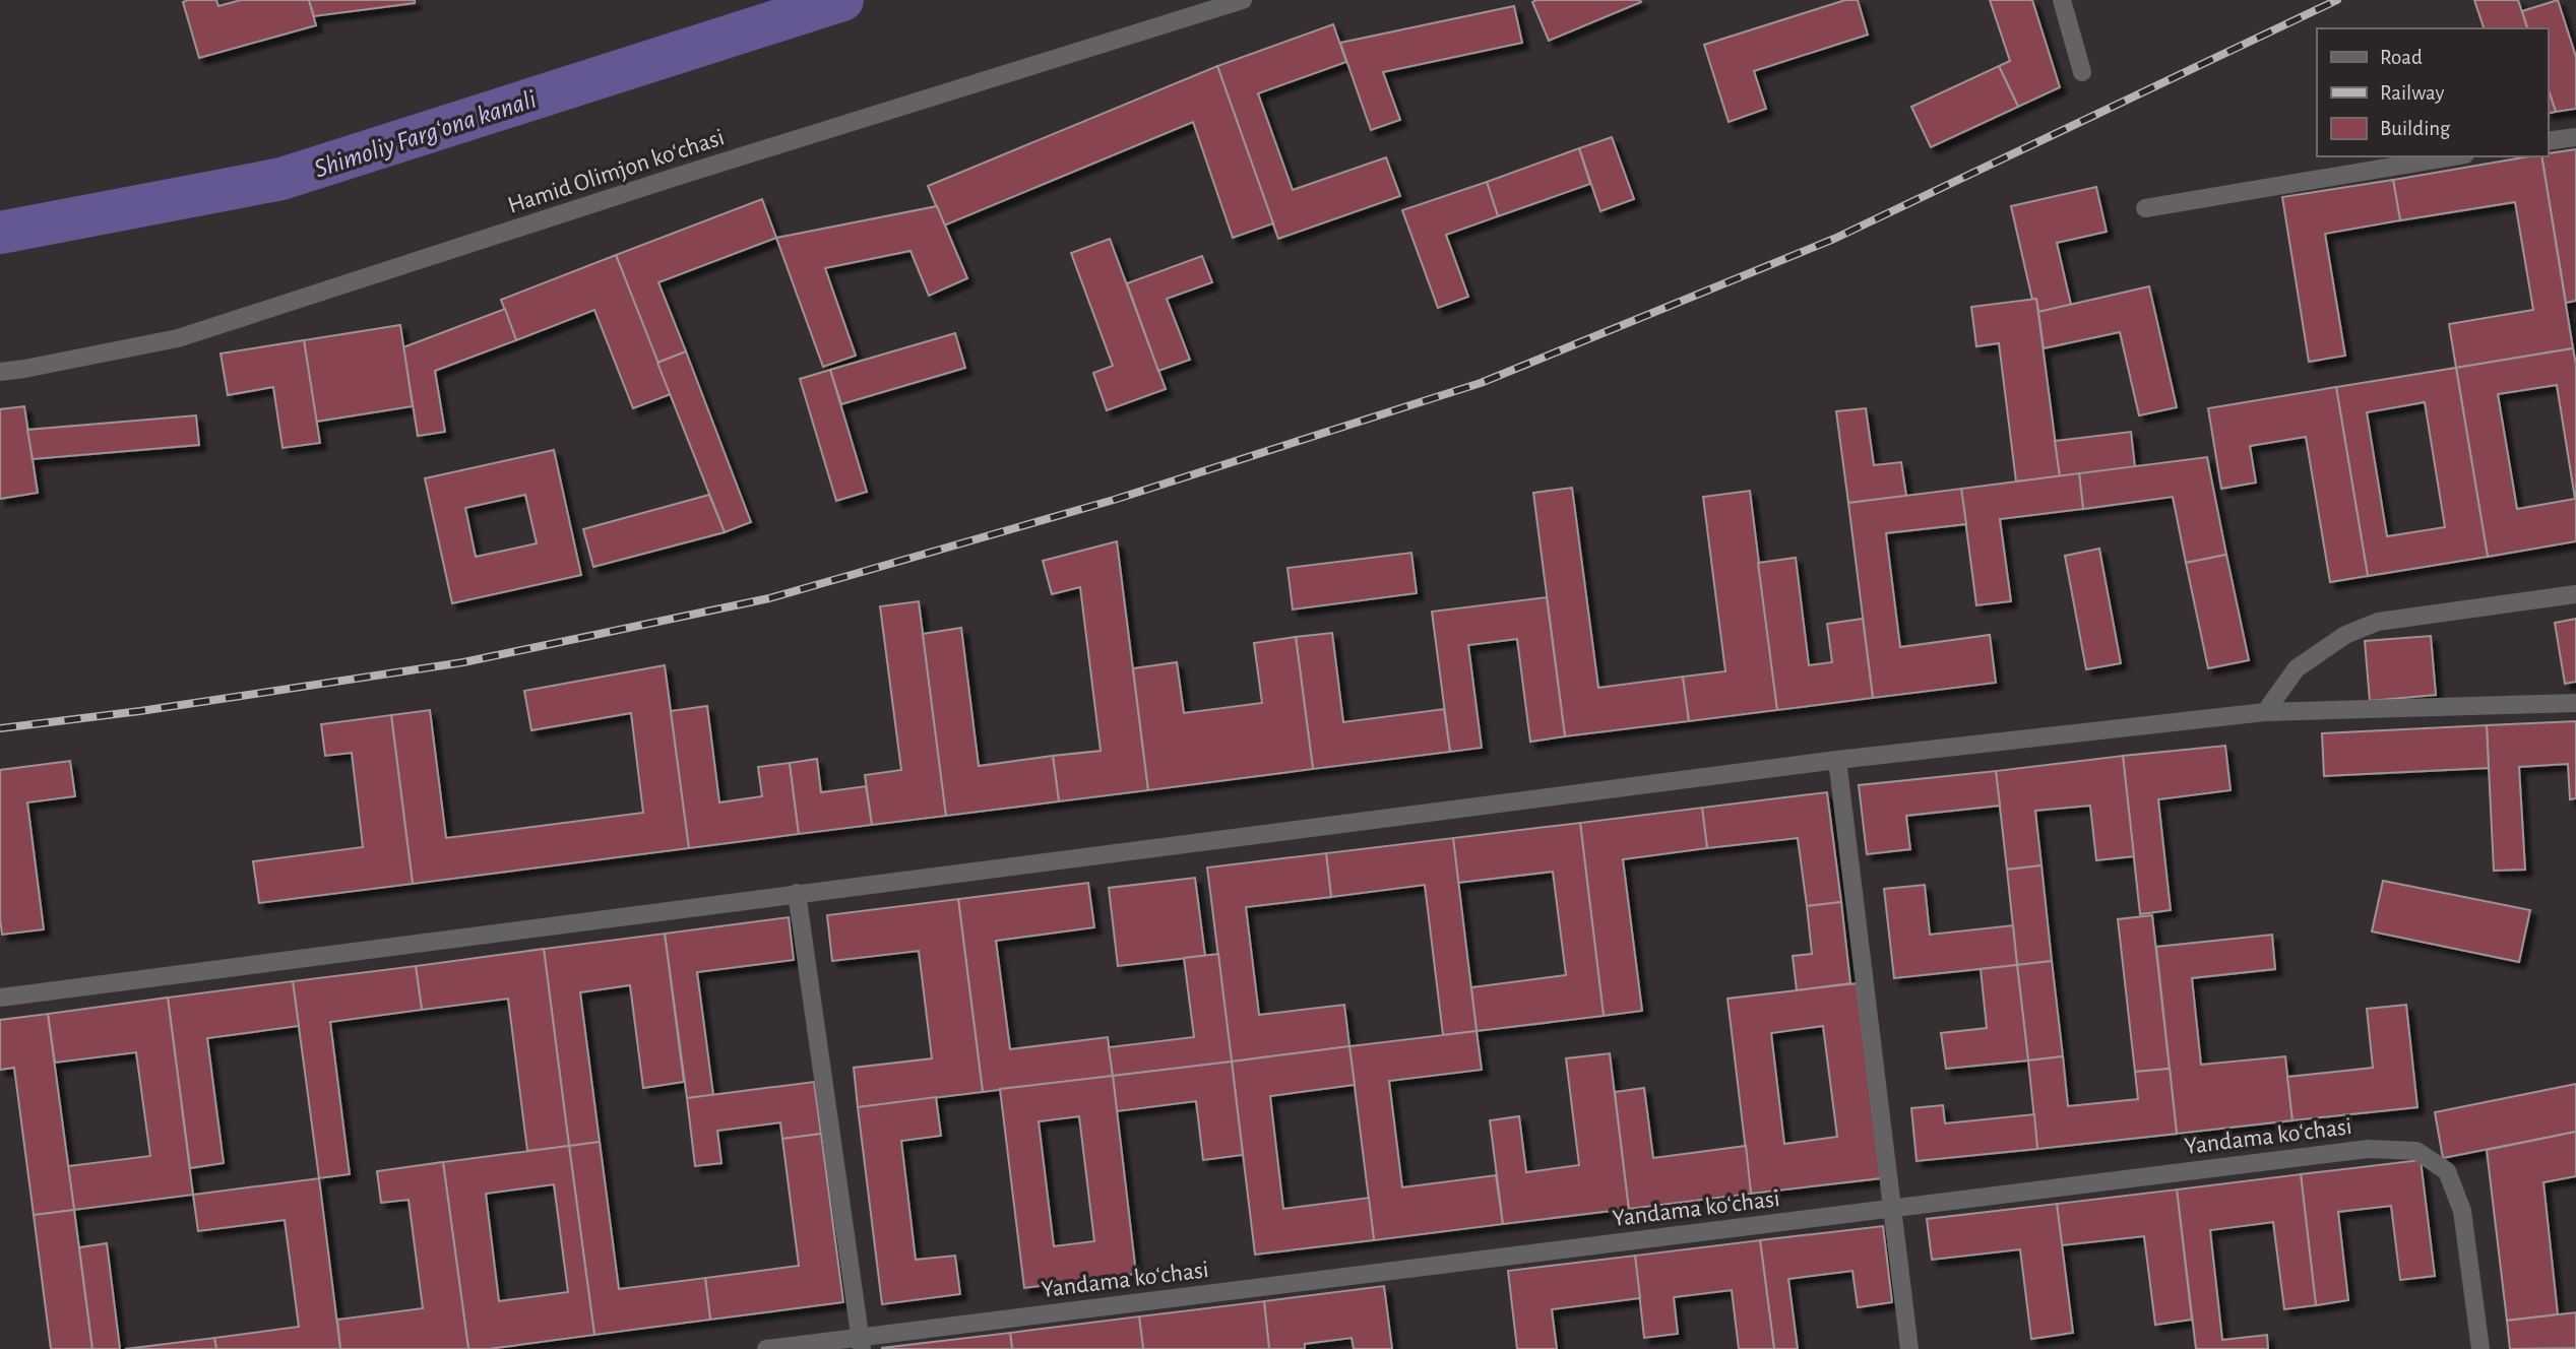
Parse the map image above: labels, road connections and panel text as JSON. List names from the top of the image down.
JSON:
{
  "streets": {
    "street": ["Hamid Olimjon koʻchasi", "Yandama koʻchasi"]
  },
  "water": ["Shimoliy Fargʻona kanali"],
  "legend": ["Road", "Railway", "Building"]
}
